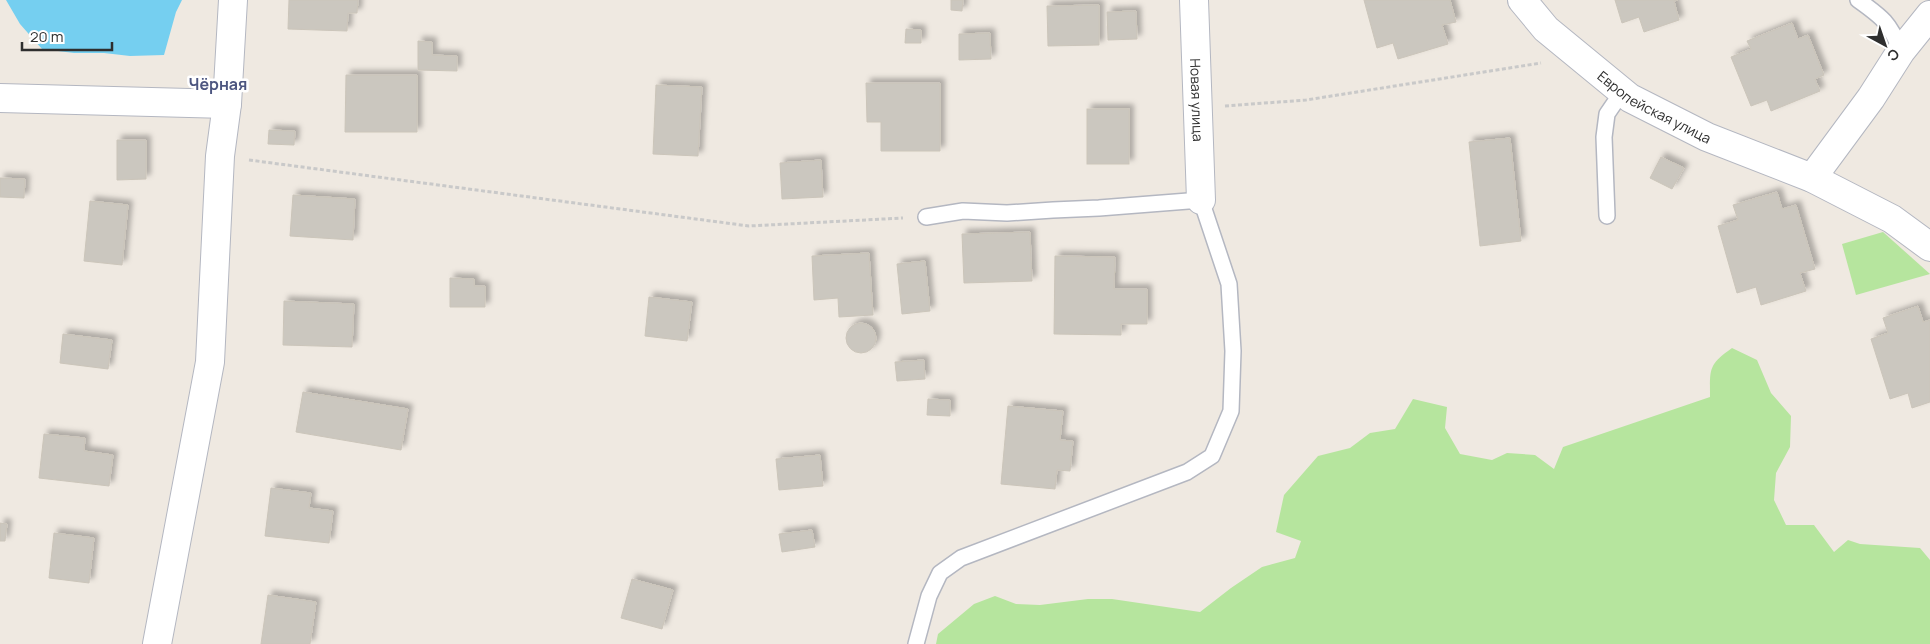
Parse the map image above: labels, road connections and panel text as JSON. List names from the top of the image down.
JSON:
{
  "streets": {
    "street": ["Новая улица", "Европейская улица"]
  },
  "districts": ["Чёрная"],
  "scale_bar": "20 m",
  "north": "bottom right"
}
